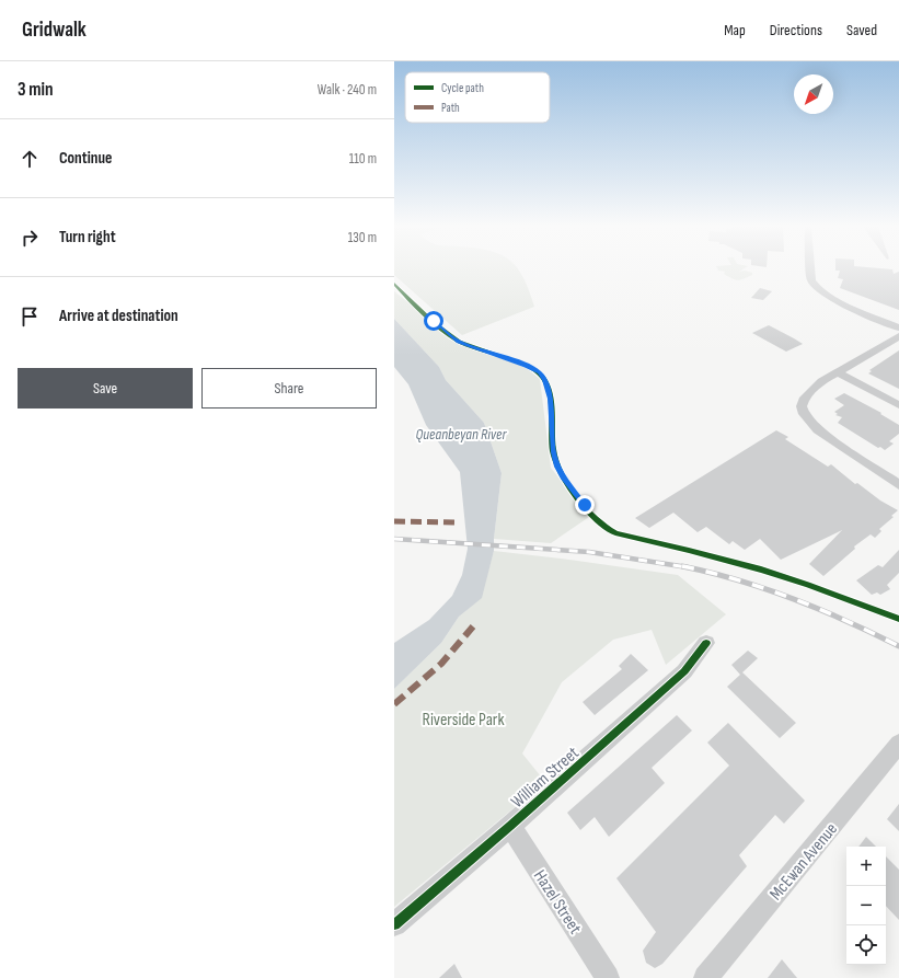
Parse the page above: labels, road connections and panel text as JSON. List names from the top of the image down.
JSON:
{
  "streets": {
    "street": ["William Street", "McEwan Avenue", "Hazel Street"]
  },
  "crossings": [
    ["William Street", "Hazel Street"]
  ],
  "water": ["Queanbeyan River"],
  "parks": ["Riverside Park"],
  "legend": ["Cycle path", "Path"],
  "north": "bottom left",
  "page": {
    "header": "Gridwalk",
    "nav": ["Map", "Directions", "Saved"],
    "heading": ["3 min", "Walk · 240 m"],
    "list": [
      ["Continue", "110 m"],
      ["Turn right", "130 m"],
      "Arrive at destination"
    ],
    "buttons": ["Save", "Share"],
    "map_buttons": ["+", "−"]
  }
}
